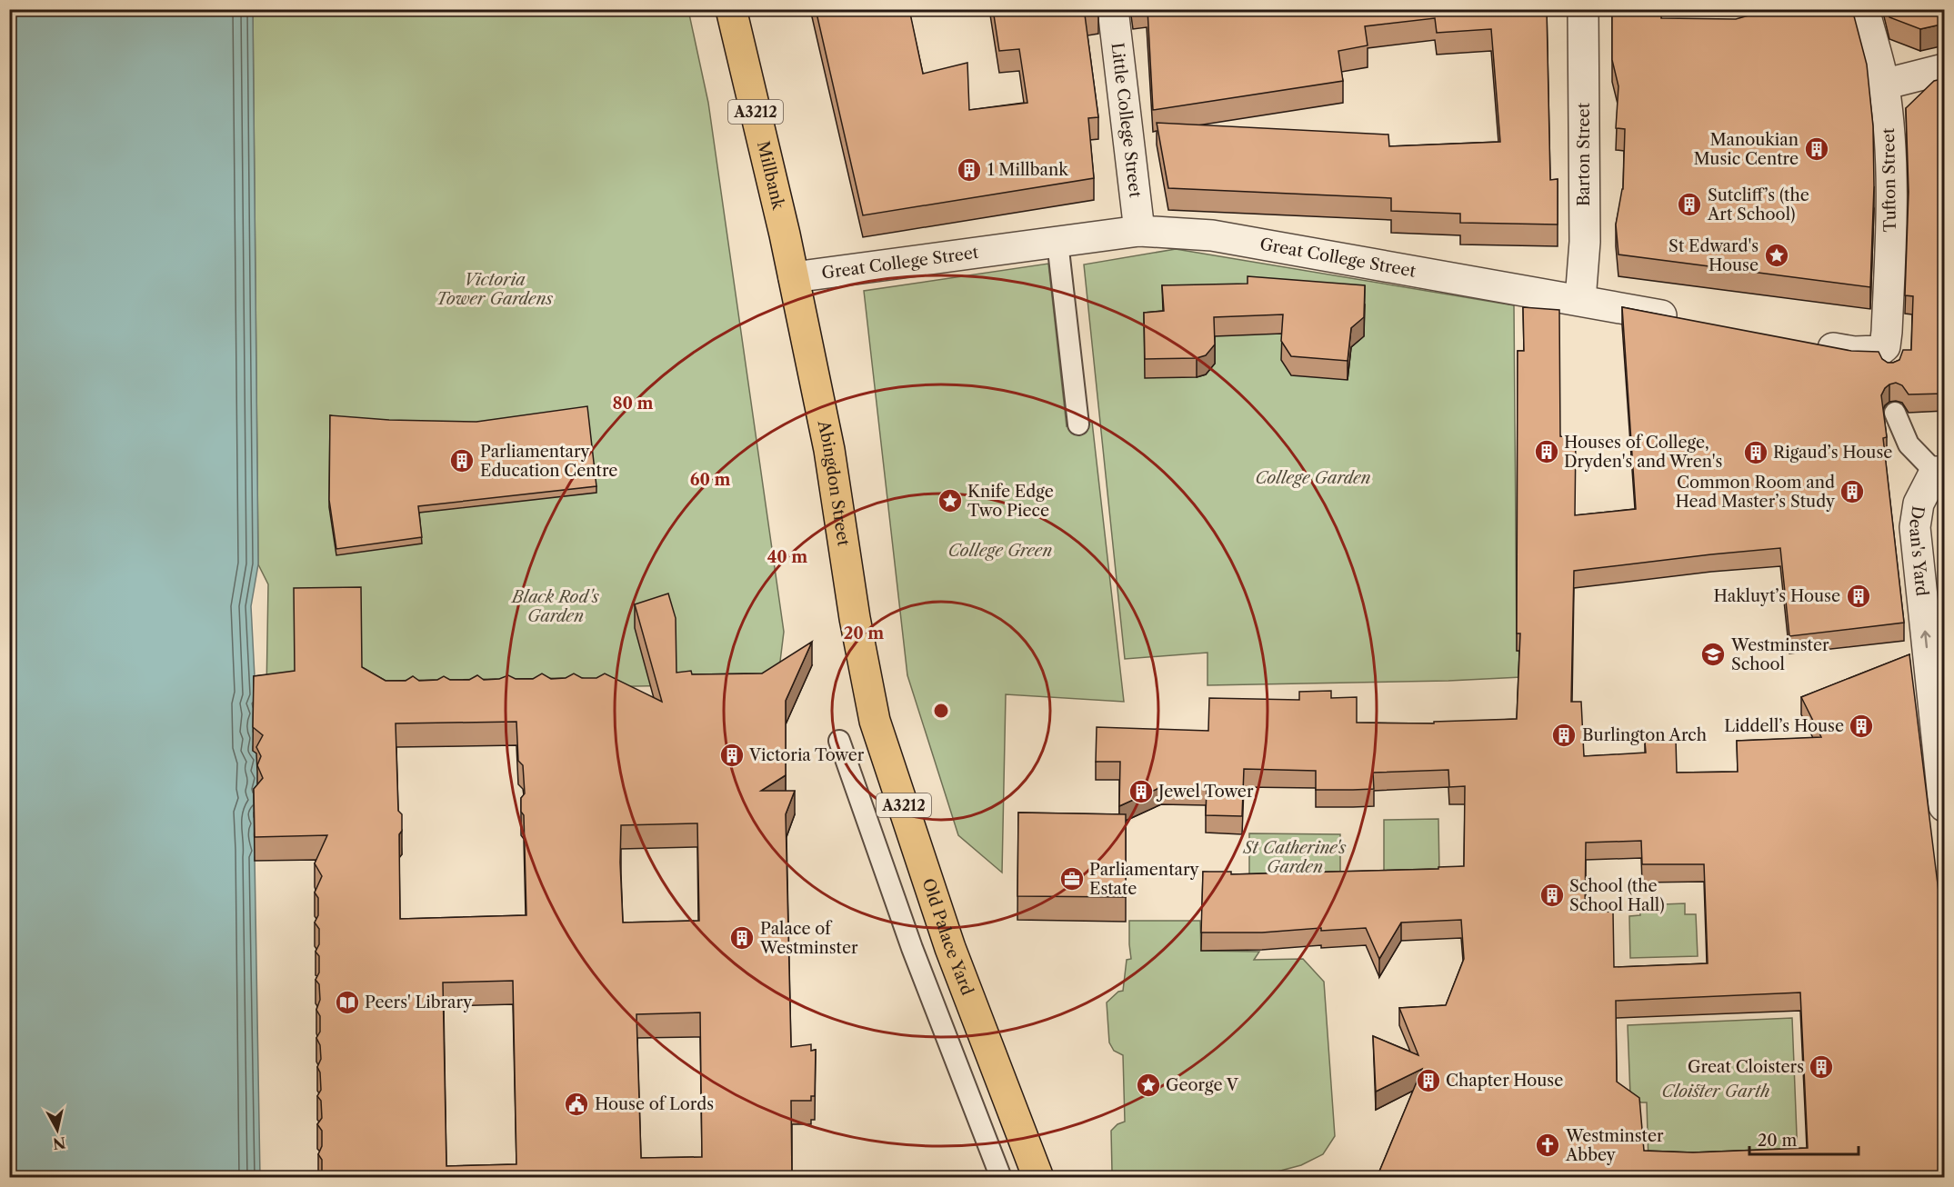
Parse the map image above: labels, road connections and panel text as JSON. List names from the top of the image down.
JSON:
{
  "streets": {
    "main road": [
      "A3212",
      "Millbank",
      "Abingdon Street",
      "Old Palace Yard"
    ],
    "street": [
      "Little College Street",
      "Barton Street",
      "Tufton Street",
      "Great College Street",
      "Dean's Yard"
    ]
  },
  "crossings": [
    ["Little College Street", "Great College Street"],
    ["Barton Street", "Great College Street"],
    ["Millbank", "Great College Street"],
    ["Millbank", "Abingdon Street"],
    ["Great College Street", "Abingdon Street"],
    ["Abingdon Street", "Old Palace Yard"]
  ],
  "one_way": ["Dean's Yard"],
  "parks": [
    "Victoria Tower Gardens",
    "College Garden",
    "College Green",
    "Black Rod's Garden",
    "St Catherine's Garden",
    "Cloister Garth"
  ],
  "places": {
    "building": [
      "Manoukian Music Centre",
      "1 Millbank",
      "Sutcliff’s (the Art School)",
      "Houses of College, Dryden's and Wren's",
      "Rigaud’s House",
      "Parliamentary Education Centre",
      "Common Room and Head Master’s Study",
      "Hakluyt’s House",
      "Liddell’s House",
      "Burlington Arch",
      "Victoria Tower",
      "Jewel Tower",
      "School (the School Hall)",
      "Palace of Westminster",
      "Great Cloisters",
      "Chapter House"
    ],
    "place": ["St Edward's House", "Knife Edge Two Piece", "George V"],
    "school or university": ["Westminster School"],
    "office": ["Parliamentary Estate"],
    "library": ["Peers' Library"],
    "public building": ["House of Lords"],
    "church": ["Westminster Abbey"]
  },
  "scale_bar": "20 m",
  "north": "bottom",
  "rings": [
    "80 m",
    "60 m",
    "40 m",
    "20 m"
  ]
}
